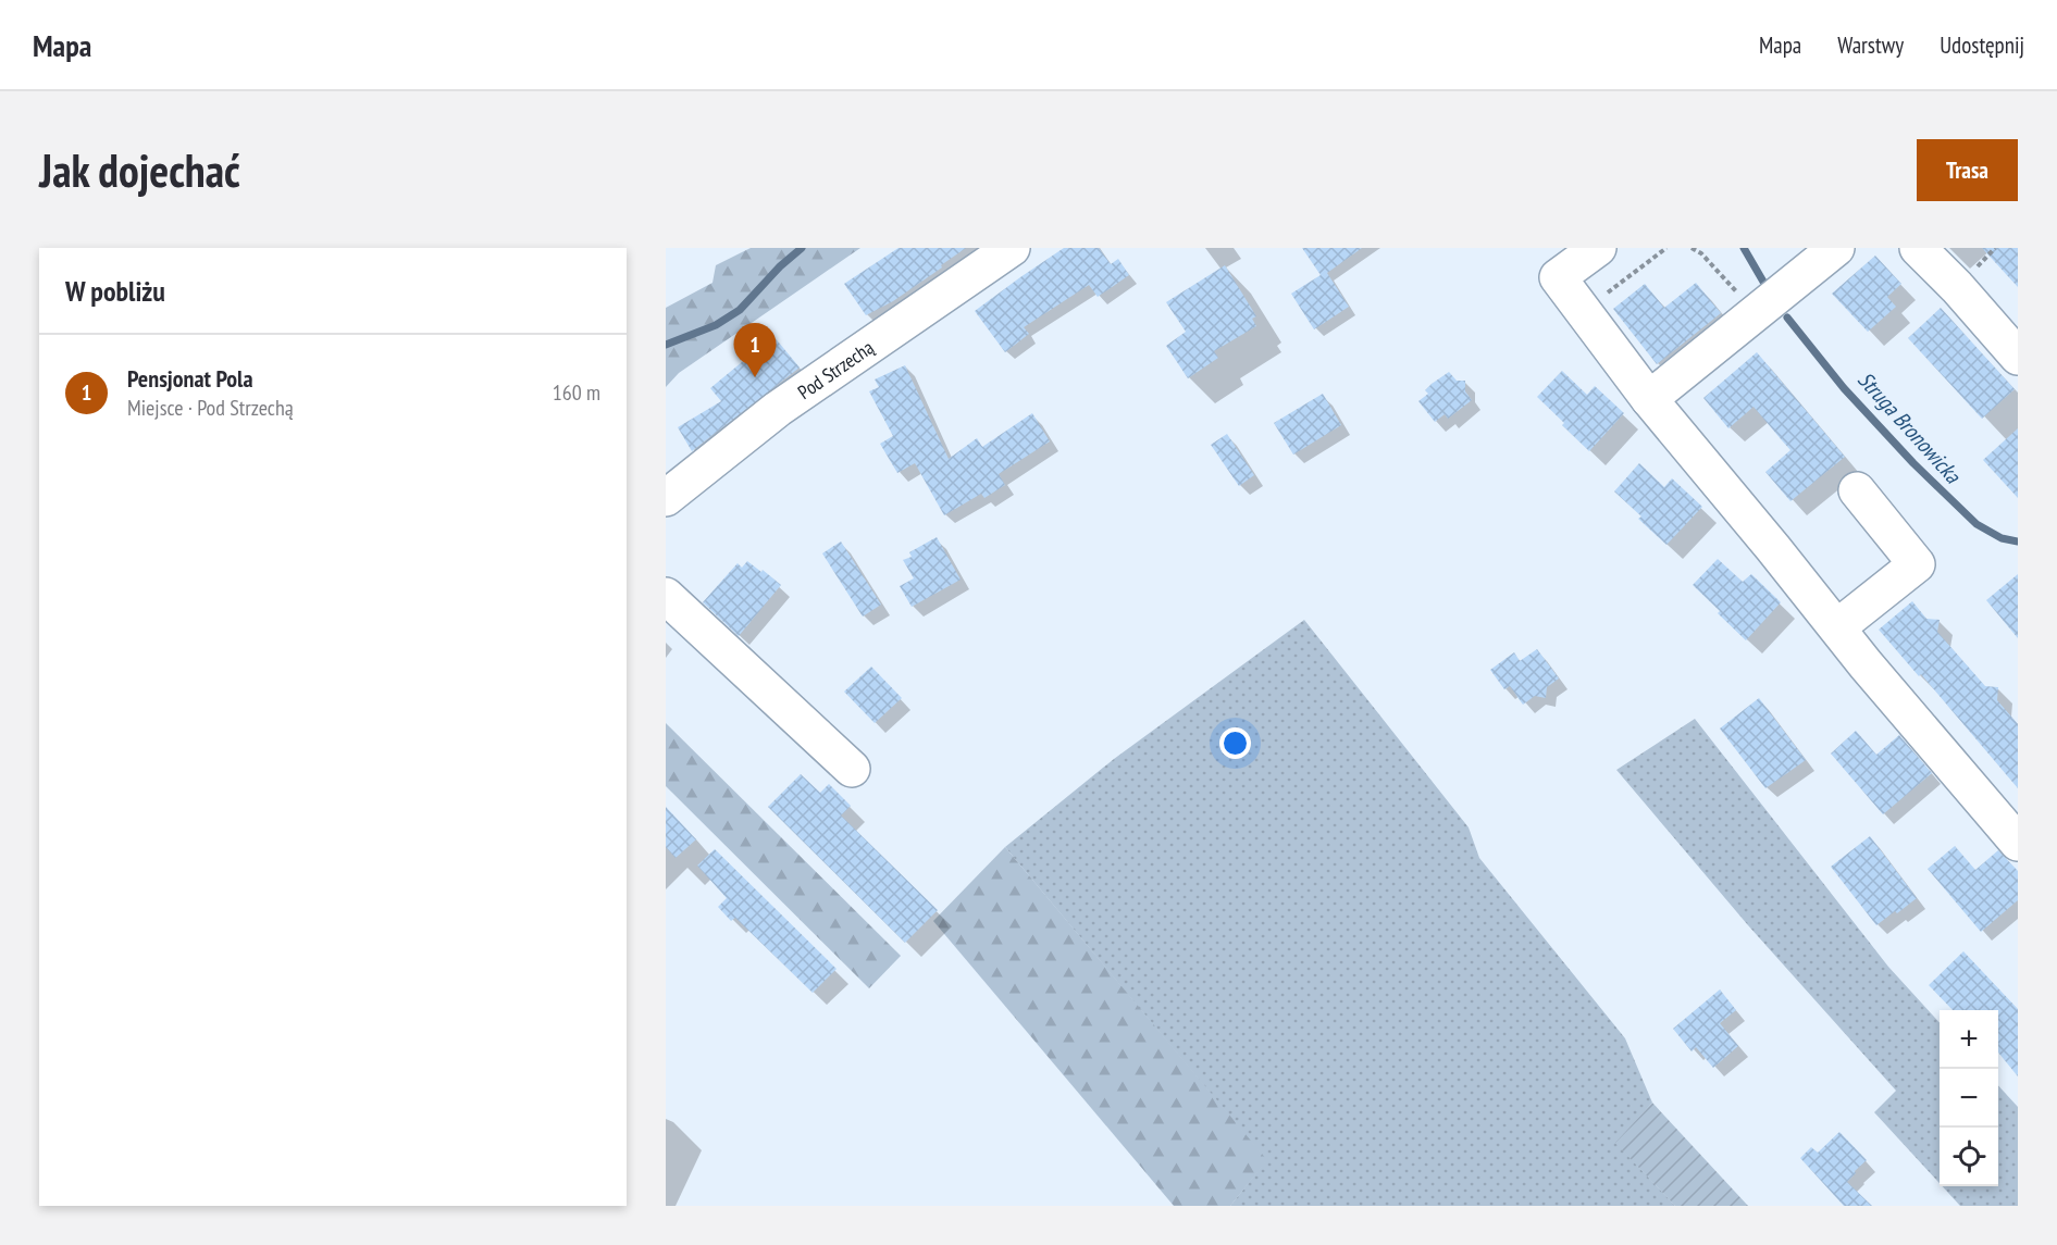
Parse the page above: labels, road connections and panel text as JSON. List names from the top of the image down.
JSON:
{
  "streets": {
    "street": ["Pod Strzechą"]
  },
  "water": ["Struga Bronowicka"],
  "page": {
    "header": "Mapa",
    "nav": ["Mapa", "Warstwy", "Udostępnij"],
    "buttons": "Trasa",
    "title": "Jak dojechać",
    "heading": "W pobliżu",
    "pins": "1",
    "list": [
      {
        "mark": "1",
        "name": "Pensjonat Pola",
        "note": "Miejsce · Pod Strzechą",
        "value": "160 m"
      }
    ],
    "map_buttons": ["+", "−"]
  }
}
